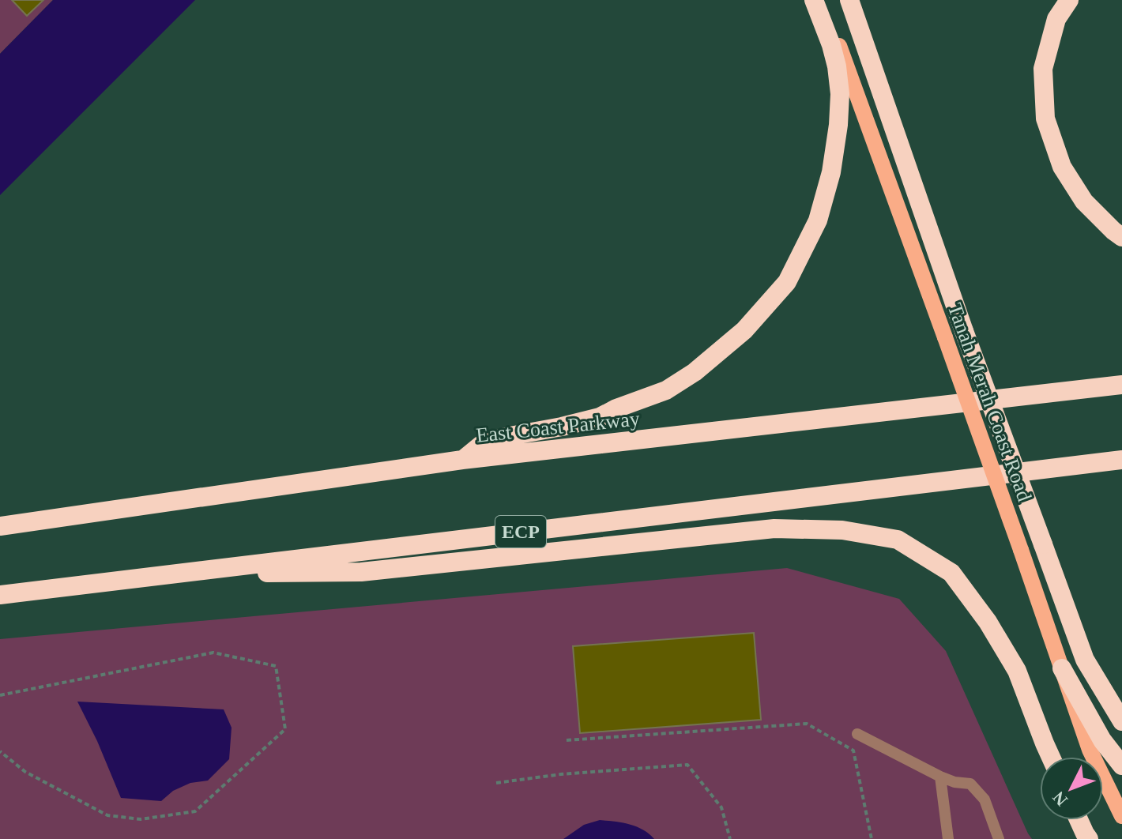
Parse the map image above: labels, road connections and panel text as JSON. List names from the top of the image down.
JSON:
{
  "streets": {
    "highway": ["East Coast Parkway", "ECP"],
    "main road": ["Tanah Merah Coast Road"]
  },
  "north": "bottom left"
}
